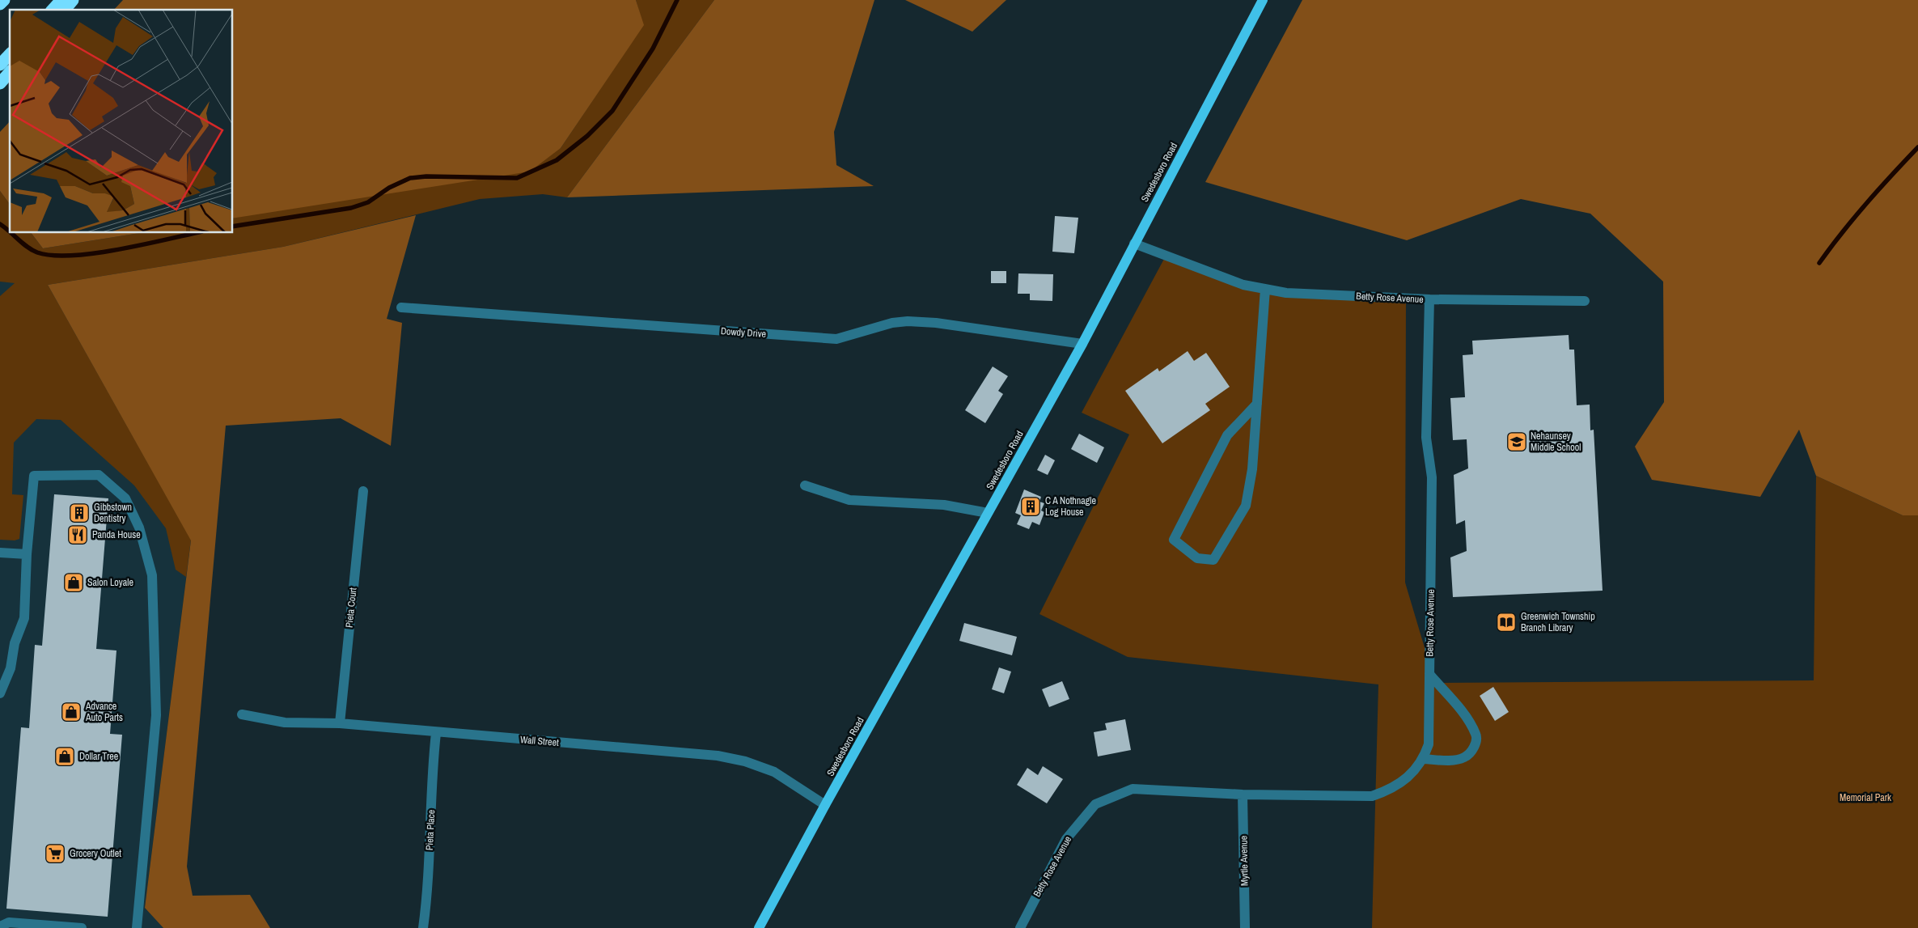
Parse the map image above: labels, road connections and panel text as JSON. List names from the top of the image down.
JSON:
{
  "streets": {
    "main road": ["Swedesboro Road"],
    "street": [
      "Betty Rose Avenue",
      "Dowdy Drive",
      "Pieta Court",
      "Wall Street",
      "Pieta Place",
      "Myrtle Avenue"
    ]
  },
  "crossings": [
    ["Swedesboro Road", "Betty Rose Avenue"],
    ["Swedesboro Road", "Dowdy Drive"],
    ["Swedesboro Road", "Wall Street"],
    ["Betty Rose Avenue", "Myrtle Avenue"],
    ["Pieta Court", "Wall Street"],
    ["Wall Street", "Pieta Place"]
  ],
  "parks": ["Memorial Park"],
  "places": {
    "school or university": ["Nehaunsey Middle School"],
    "building": ["C A Nothnagle Log House", "Gibbstown Dentistry"],
    "restaurant": ["Panda House"],
    "shop": ["Salon Loyale", "Advance Auto Parts", "Dollar Tree"],
    "library": ["Greenwich Township Branch Library"],
    "supermarket": ["Grocery Outlet"]
  }
}
